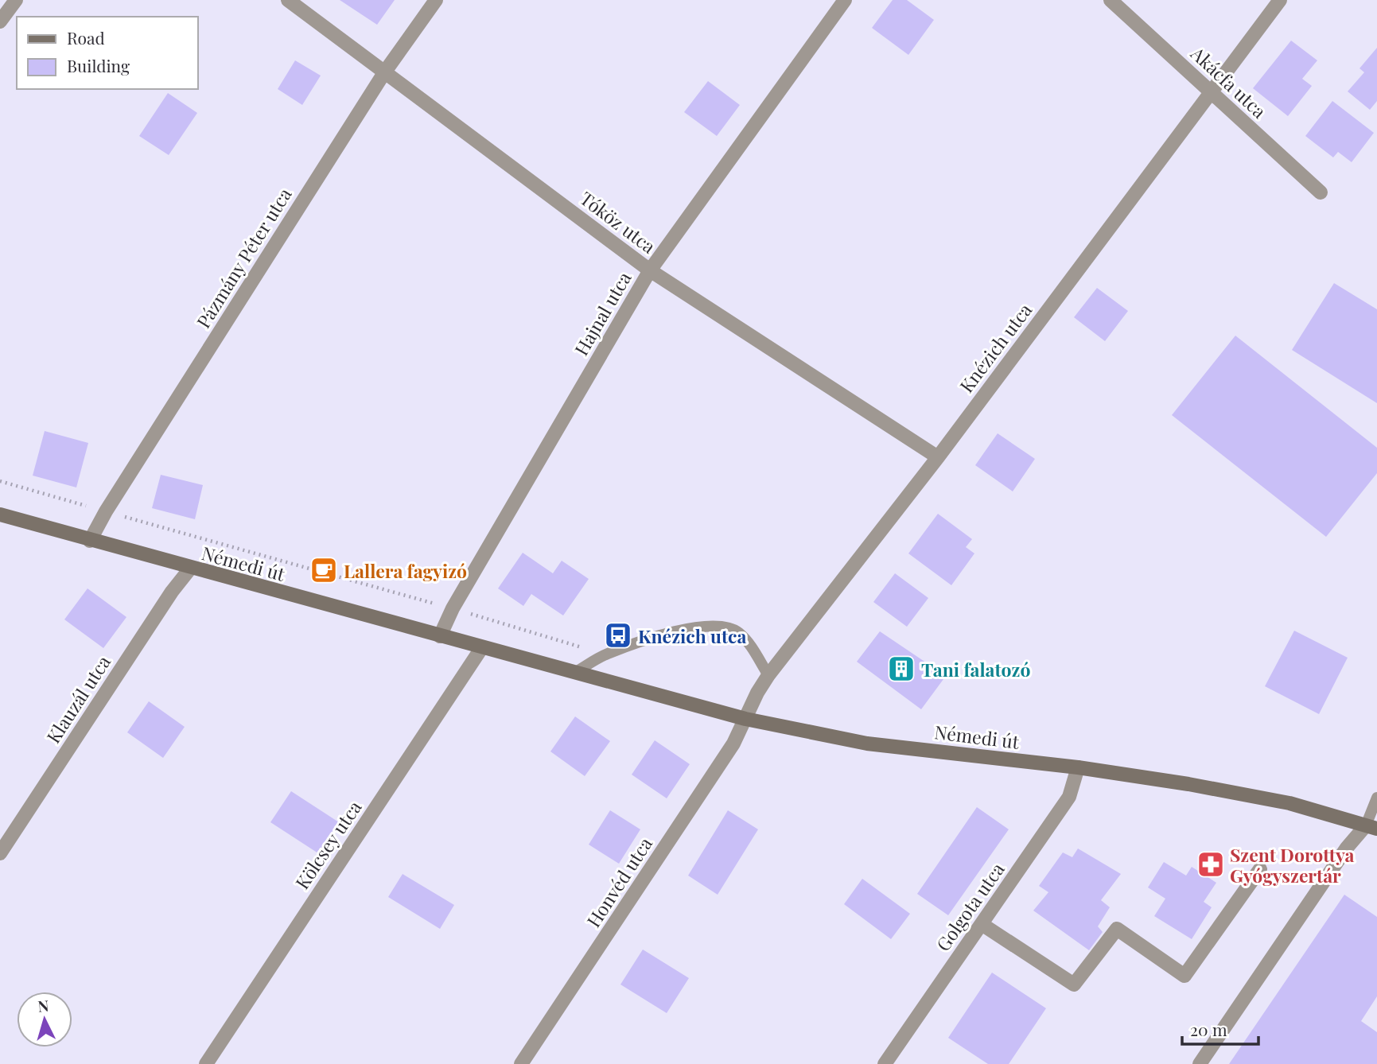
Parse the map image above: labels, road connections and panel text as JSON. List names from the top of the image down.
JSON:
{
  "streets": {
    "main road": ["Némedi út"],
    "street": [
      "Akácfa utca",
      "Tóköz utca",
      "Pázmány Péter utca",
      "Hajnal utca",
      "Knézich utca",
      "Klauzál utca",
      "Kölcsey utca",
      "Honvéd utca",
      "Golgota utca"
    ]
  },
  "crossings": [
    ["Akácfa utca", "Knézich utca"],
    ["Tóköz utca", "Pázmány Péter utca"],
    ["Tóköz utca", "Hajnal utca"],
    ["Tóköz utca", "Knézich utca"],
    ["Pázmány Péter utca", "Némedi út"],
    ["Hajnal utca", "Némedi út"],
    ["Knézich utca", "Némedi út"],
    ["Knézich utca", "Honvéd utca"],
    ["Némedi út", "Klauzál utca"],
    ["Némedi út", "Kölcsey utca"],
    ["Némedi út", "Honvéd utca"],
    ["Némedi út", "Golgota utca"]
  ],
  "places": {
    "cafe": ["Lallera fagyizó"],
    "bus stop": ["Knézich utca"],
    "building": ["Tani falatozó"],
    "pharmacy": ["Szent Dorottya Gyógyszertár"]
  },
  "legend": ["Road", "Building"],
  "scale_bar": "20 m",
  "north": "top"
}
